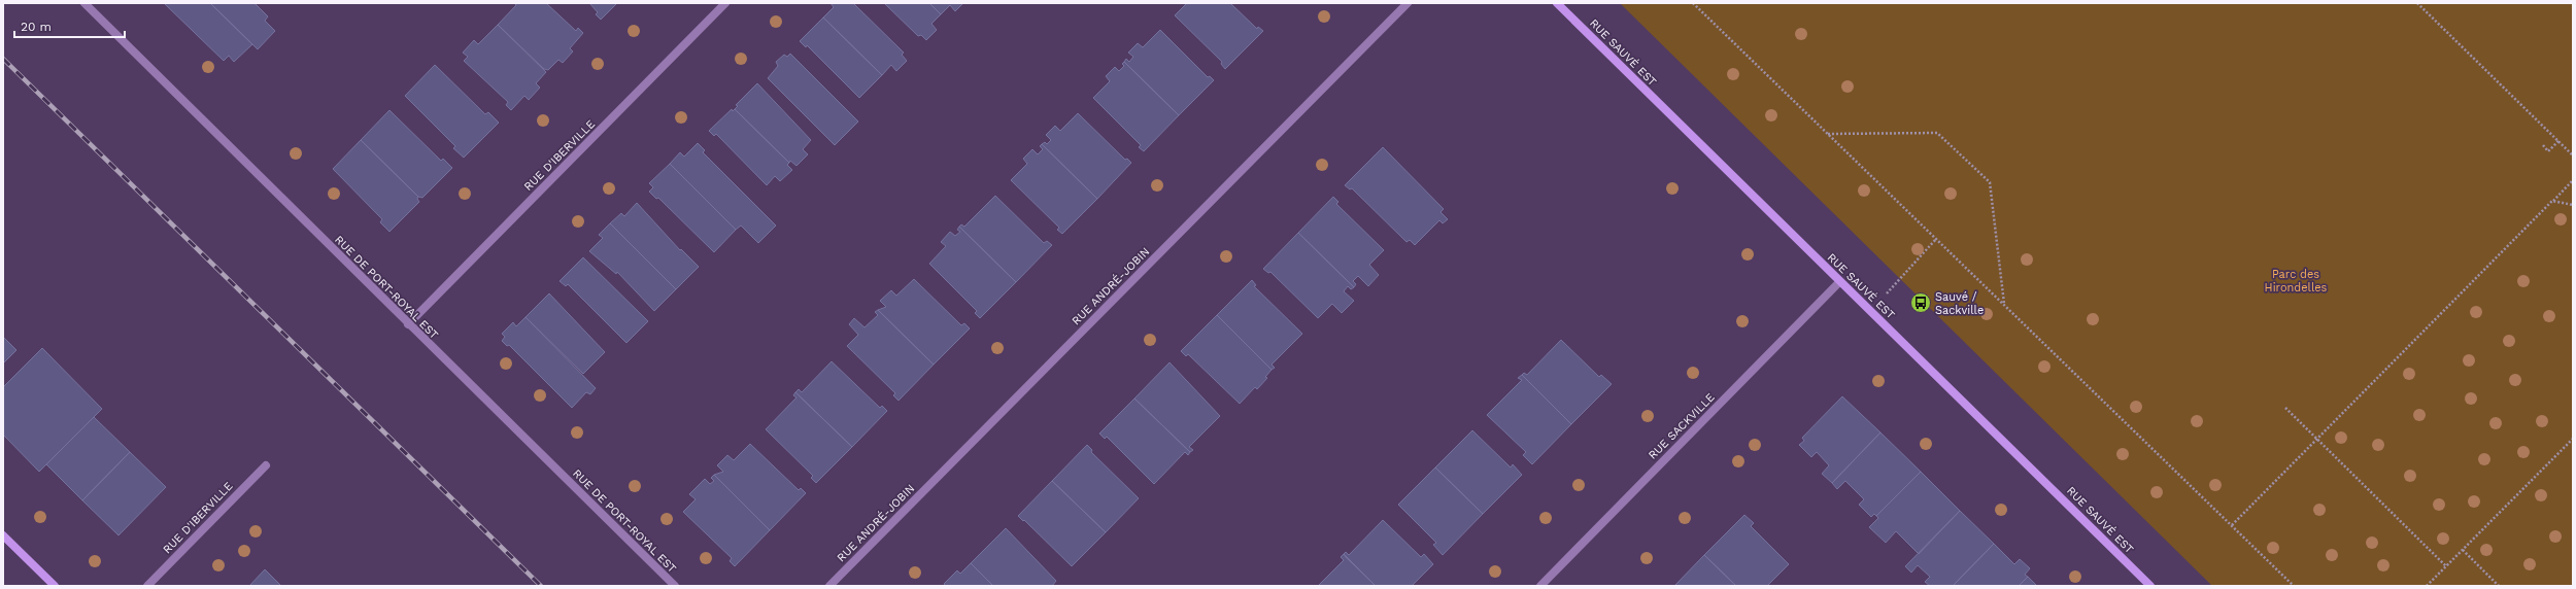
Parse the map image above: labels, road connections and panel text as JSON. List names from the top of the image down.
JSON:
{
  "streets": {
    "main road": ["RUE SAUVÉ EST"],
    "street": [
      "RUE D'IBERVILLE",
      "RUE ANDRÉ-JOBIN",
      "RUE DE PORT-ROYAL EST",
      "RUE SACKVILLE"
    ]
  },
  "crossings": [
    ["RUE SAUVÉ EST", "RUE SACKVILLE"],
    ["RUE D'IBERVILLE", "RUE DE PORT-ROYAL EST"]
  ],
  "parks": ["Parc des Hirondelles"],
  "places": {
    "bus stop": ["Sauvé / Sackville"]
  },
  "scale_bar": "20 m"
}
